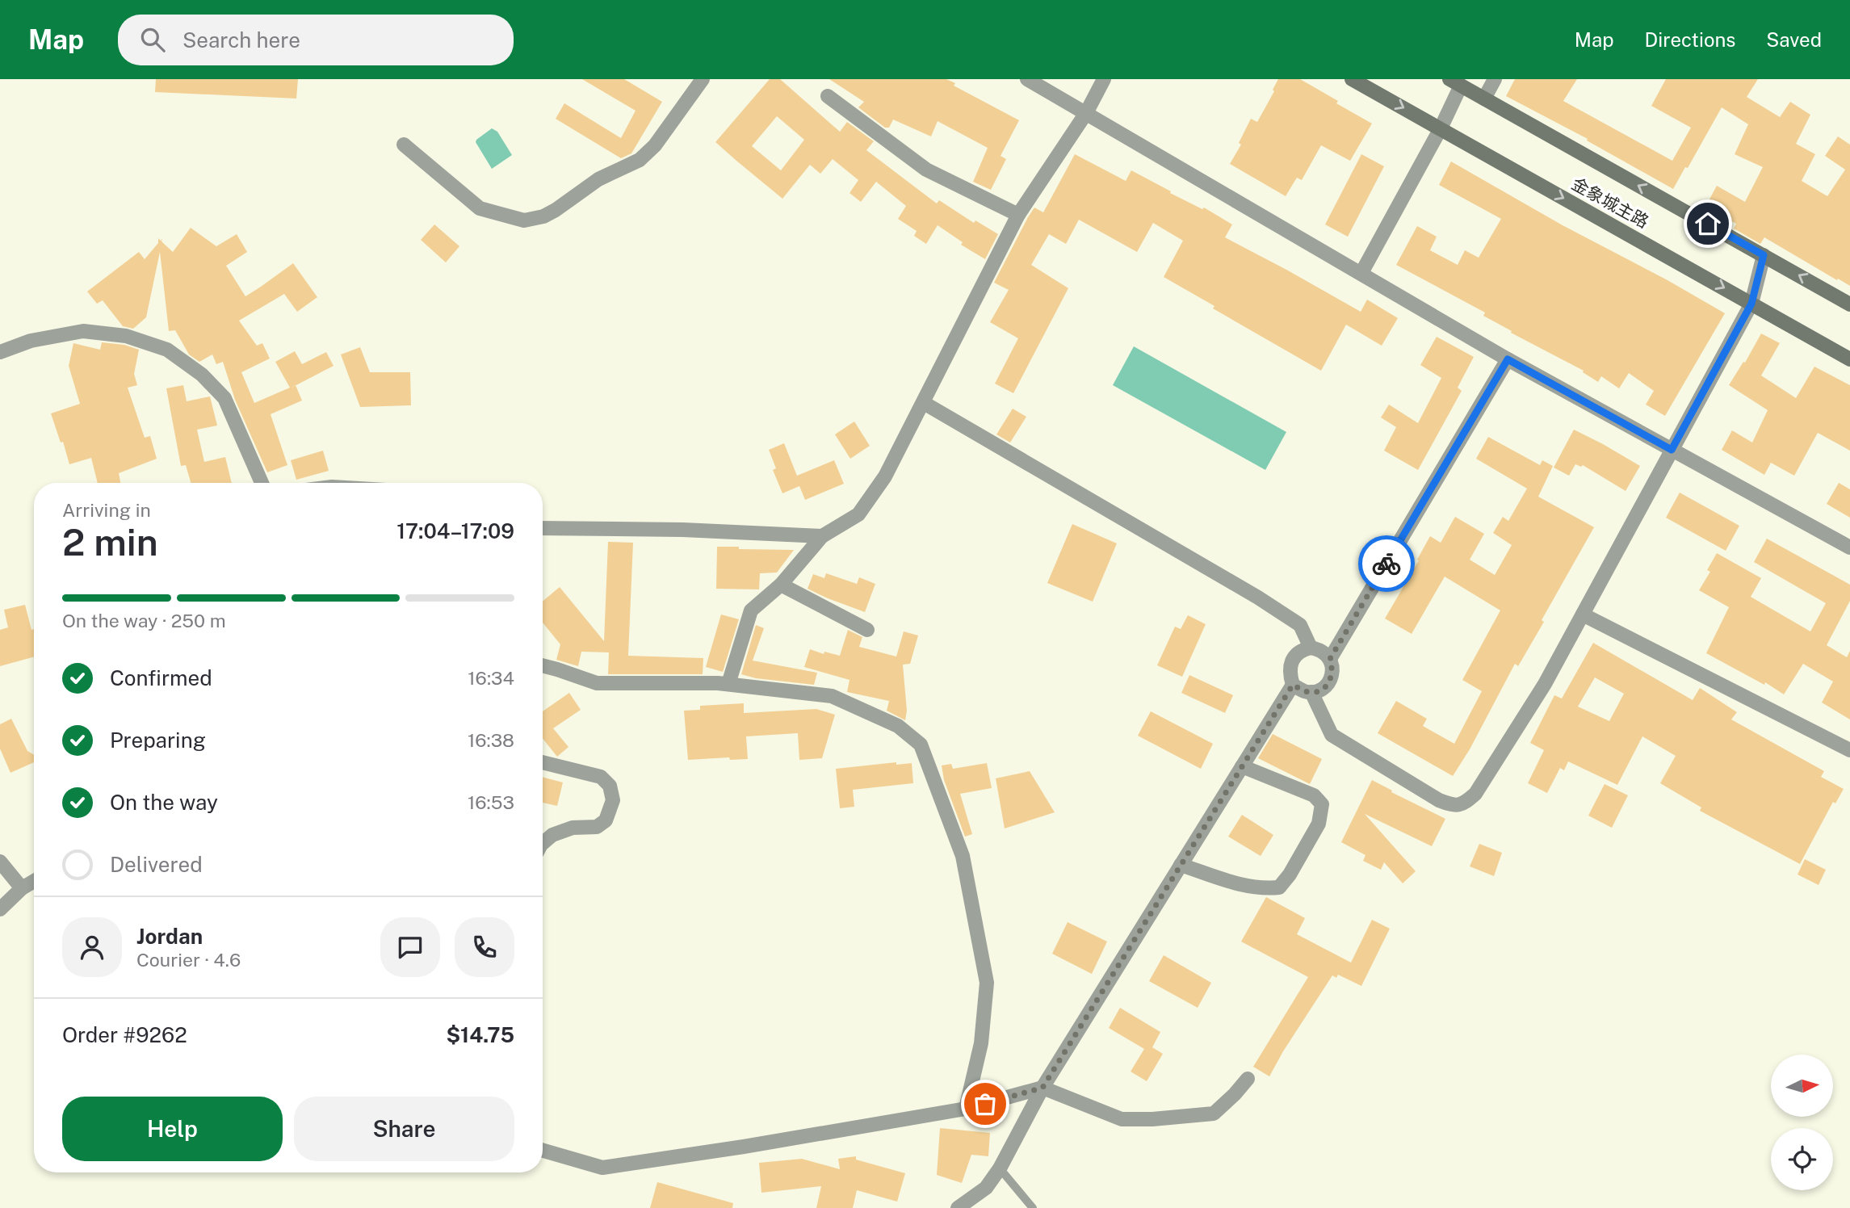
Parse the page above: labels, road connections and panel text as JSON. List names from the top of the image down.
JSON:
{
  "streets": {
    "main road": ["金象城主路"]
  },
  "north": "right",
  "page": {
    "header": "Map",
    "search": "Search here",
    "nav": ["Map", "Directions", "Saved"],
    "heading": ["2 min", "Arriving in", "17:04–17:09"],
    "panel": [
      "Jordan",
      "Courier · 4.6",
      "Order #9262",
      "$14.75"
    ],
    "bar": "On the way · 250 m",
    "list": [
      ["Confirmed", "16:34"],
      ["Preparing", "16:38"],
      ["On the way", "16:53"],
      "Delivered"
    ],
    "buttons": ["Help", "Share"]
  }
}
